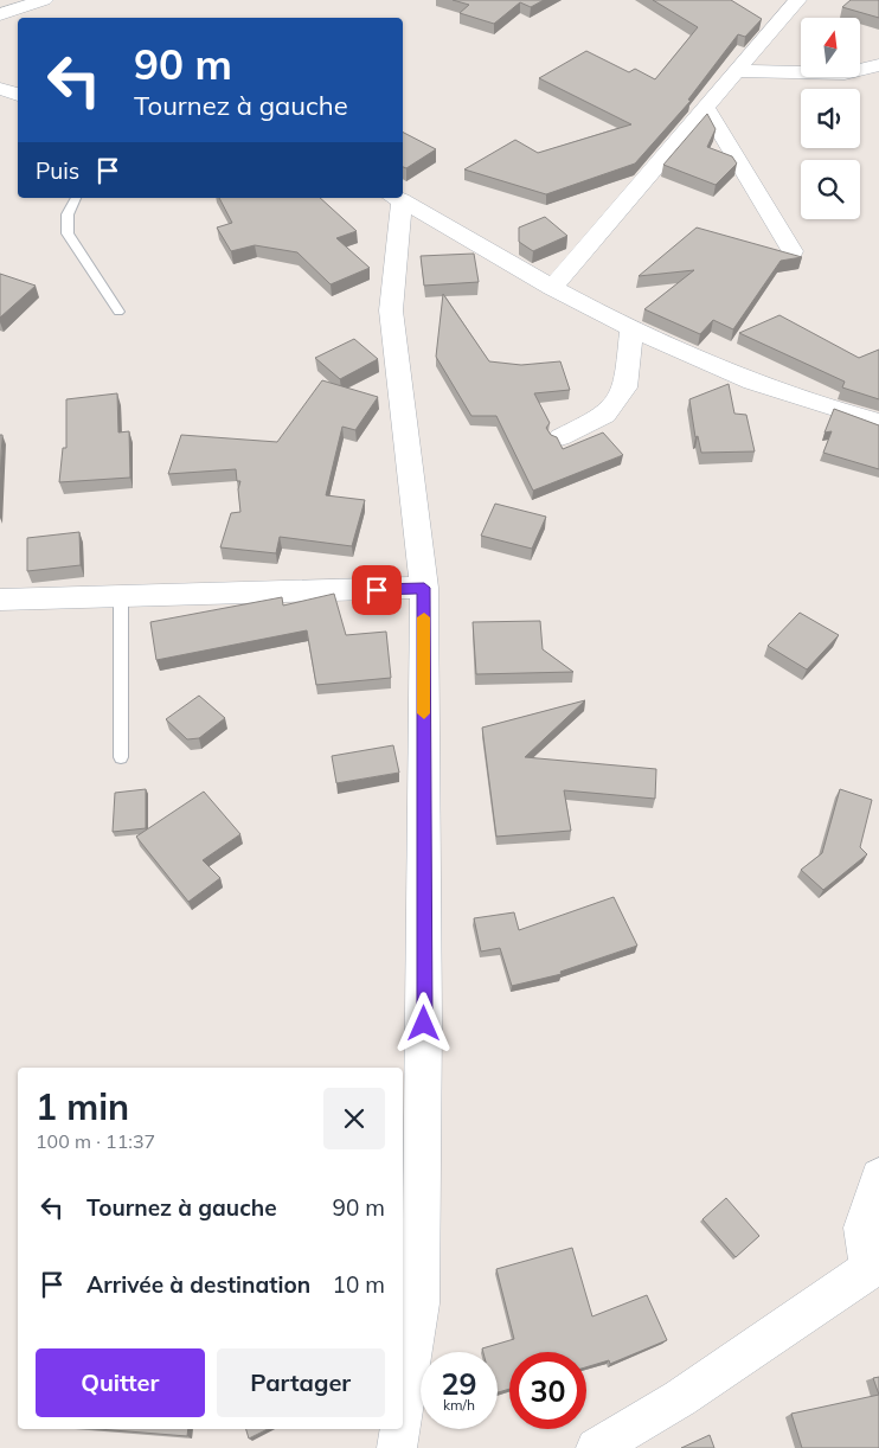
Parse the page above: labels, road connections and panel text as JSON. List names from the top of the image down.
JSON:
{
  "north": "top",
  "page": {
    "turn": ["90 m", "Tournez à gauche"],
    "then": "Puis",
    "heading": ["1 min", "100 m · 11:37"],
    "list": [
      {
        "name": "Tournez à gauche",
        "value": "90 m"
      },
      {
        "name": "Arrivée à destination",
        "value": "10 m"
      }
    ],
    "buttons": ["Quitter", "Partager"],
    "speed": "29 km/h",
    "limit": "30"
  }
}
